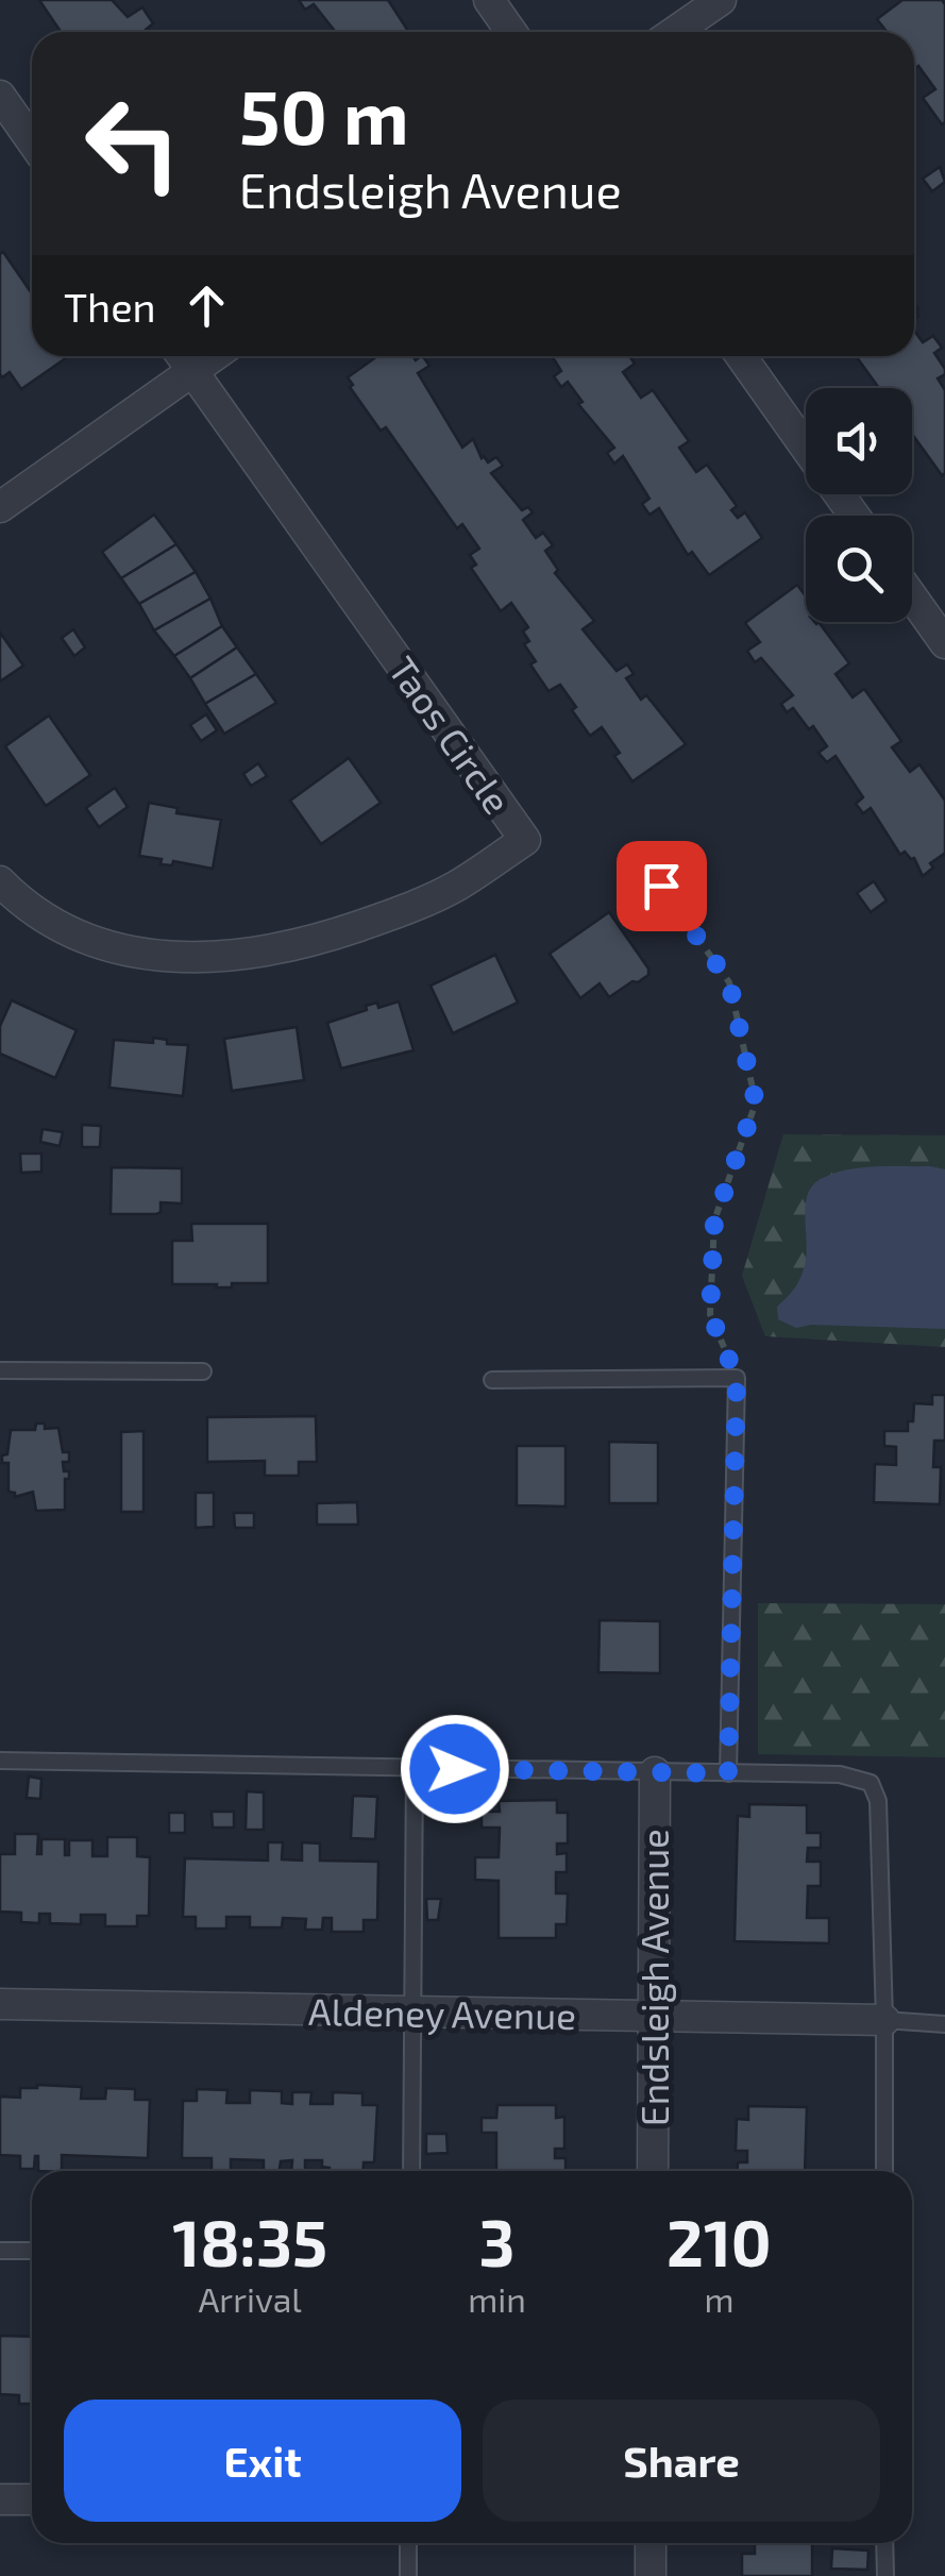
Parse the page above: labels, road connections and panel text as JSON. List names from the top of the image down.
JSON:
{
  "streets": {
    "street": ["Taos Circle", "Endsleigh Avenue", "Aldeney Avenue"]
  },
  "crossings": [
    ["Endsleigh Avenue", "Aldeney Avenue"]
  ],
  "page": {
    "turn": ["50 m", "Endsleigh Avenue"],
    "then": "Then",
    "eta": [
      "18:35",
      "Arrival",
      "3",
      "min",
      "210",
      "m"
    ],
    "buttons": ["Exit", "Share"]
  }
}
